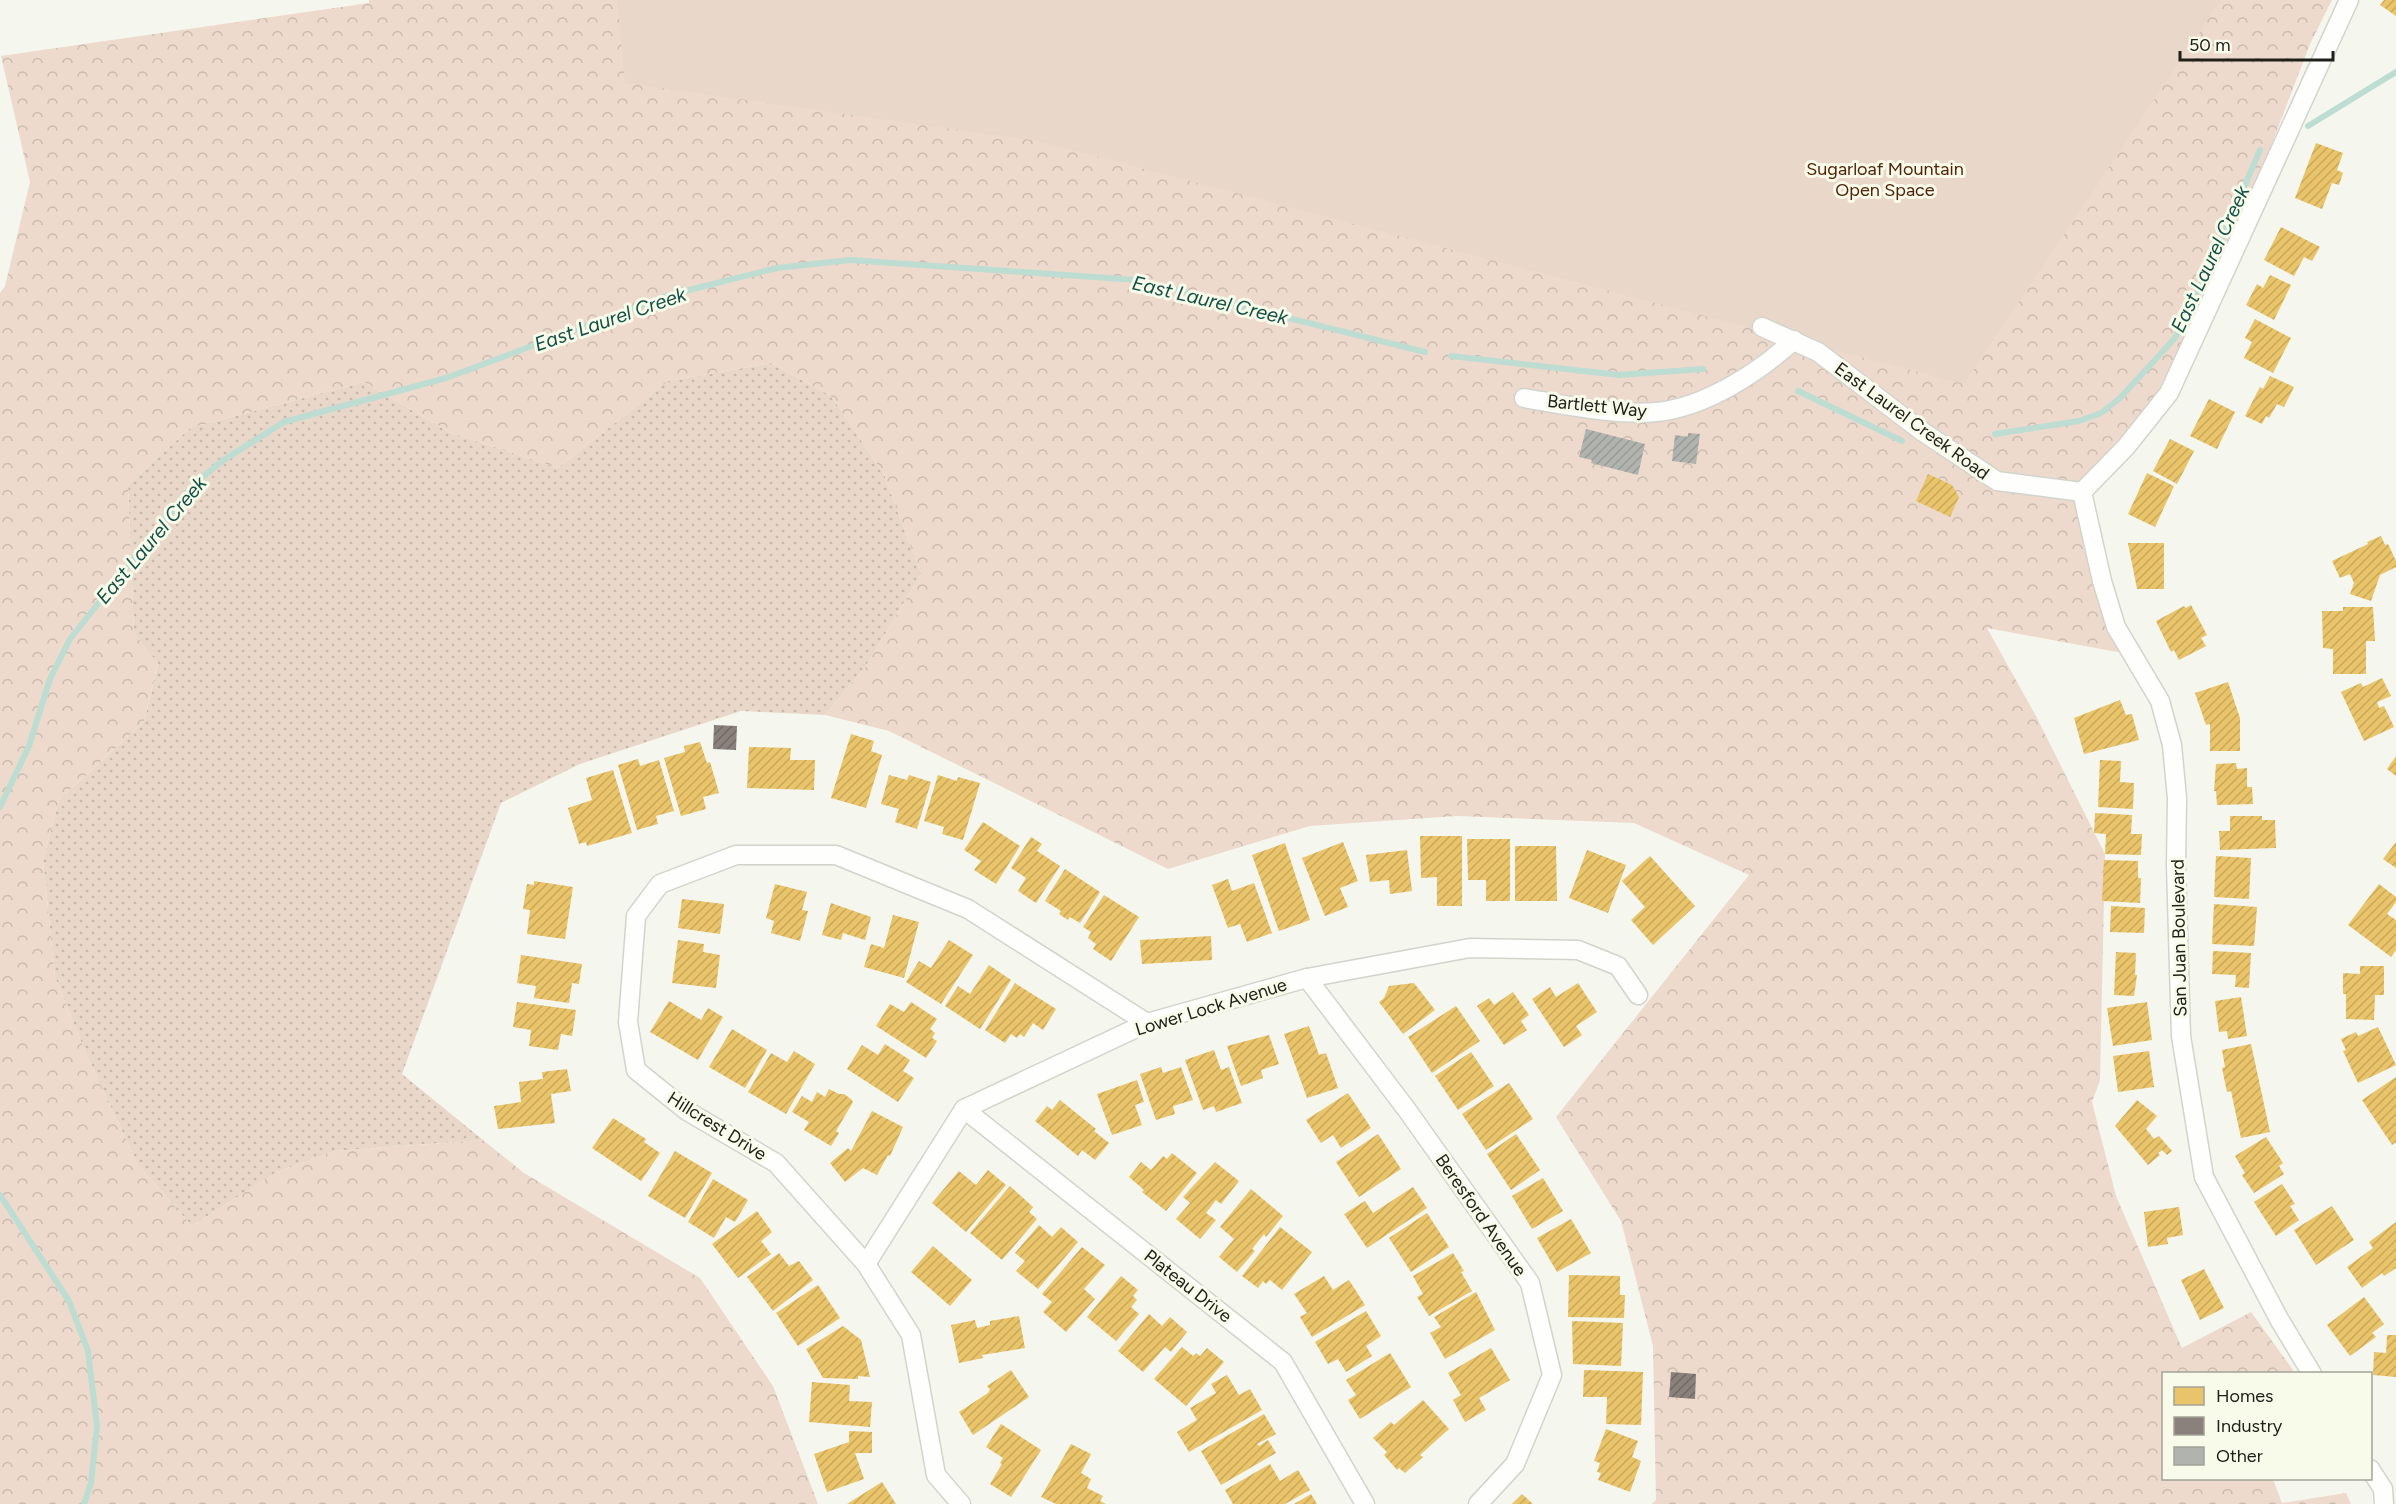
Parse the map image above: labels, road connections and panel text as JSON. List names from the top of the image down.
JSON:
{
  "streets": {
    "street": [
      "Bartlett Way",
      "East Laurel Creek Road",
      "San Juan Boulevard",
      "Lower Lock Avenue",
      "Hillcrest Drive",
      "Beresford Avenue",
      "Plateau Drive"
    ]
  },
  "crossings": [
    ["Bartlett Way", "East Laurel Creek Road"],
    ["East Laurel Creek Road", "San Juan Boulevard"],
    ["Lower Lock Avenue", "Hillcrest Drive"],
    ["Lower Lock Avenue", "Beresford Avenue"],
    ["Lower Lock Avenue", "Plateau Drive"]
  ],
  "water": ["East Laurel Creek"],
  "parks": ["Sugarloaf Mountain Open Space"],
  "legend": ["Homes", "Industry", "Other"],
  "scale_bar": "50 m"
}
